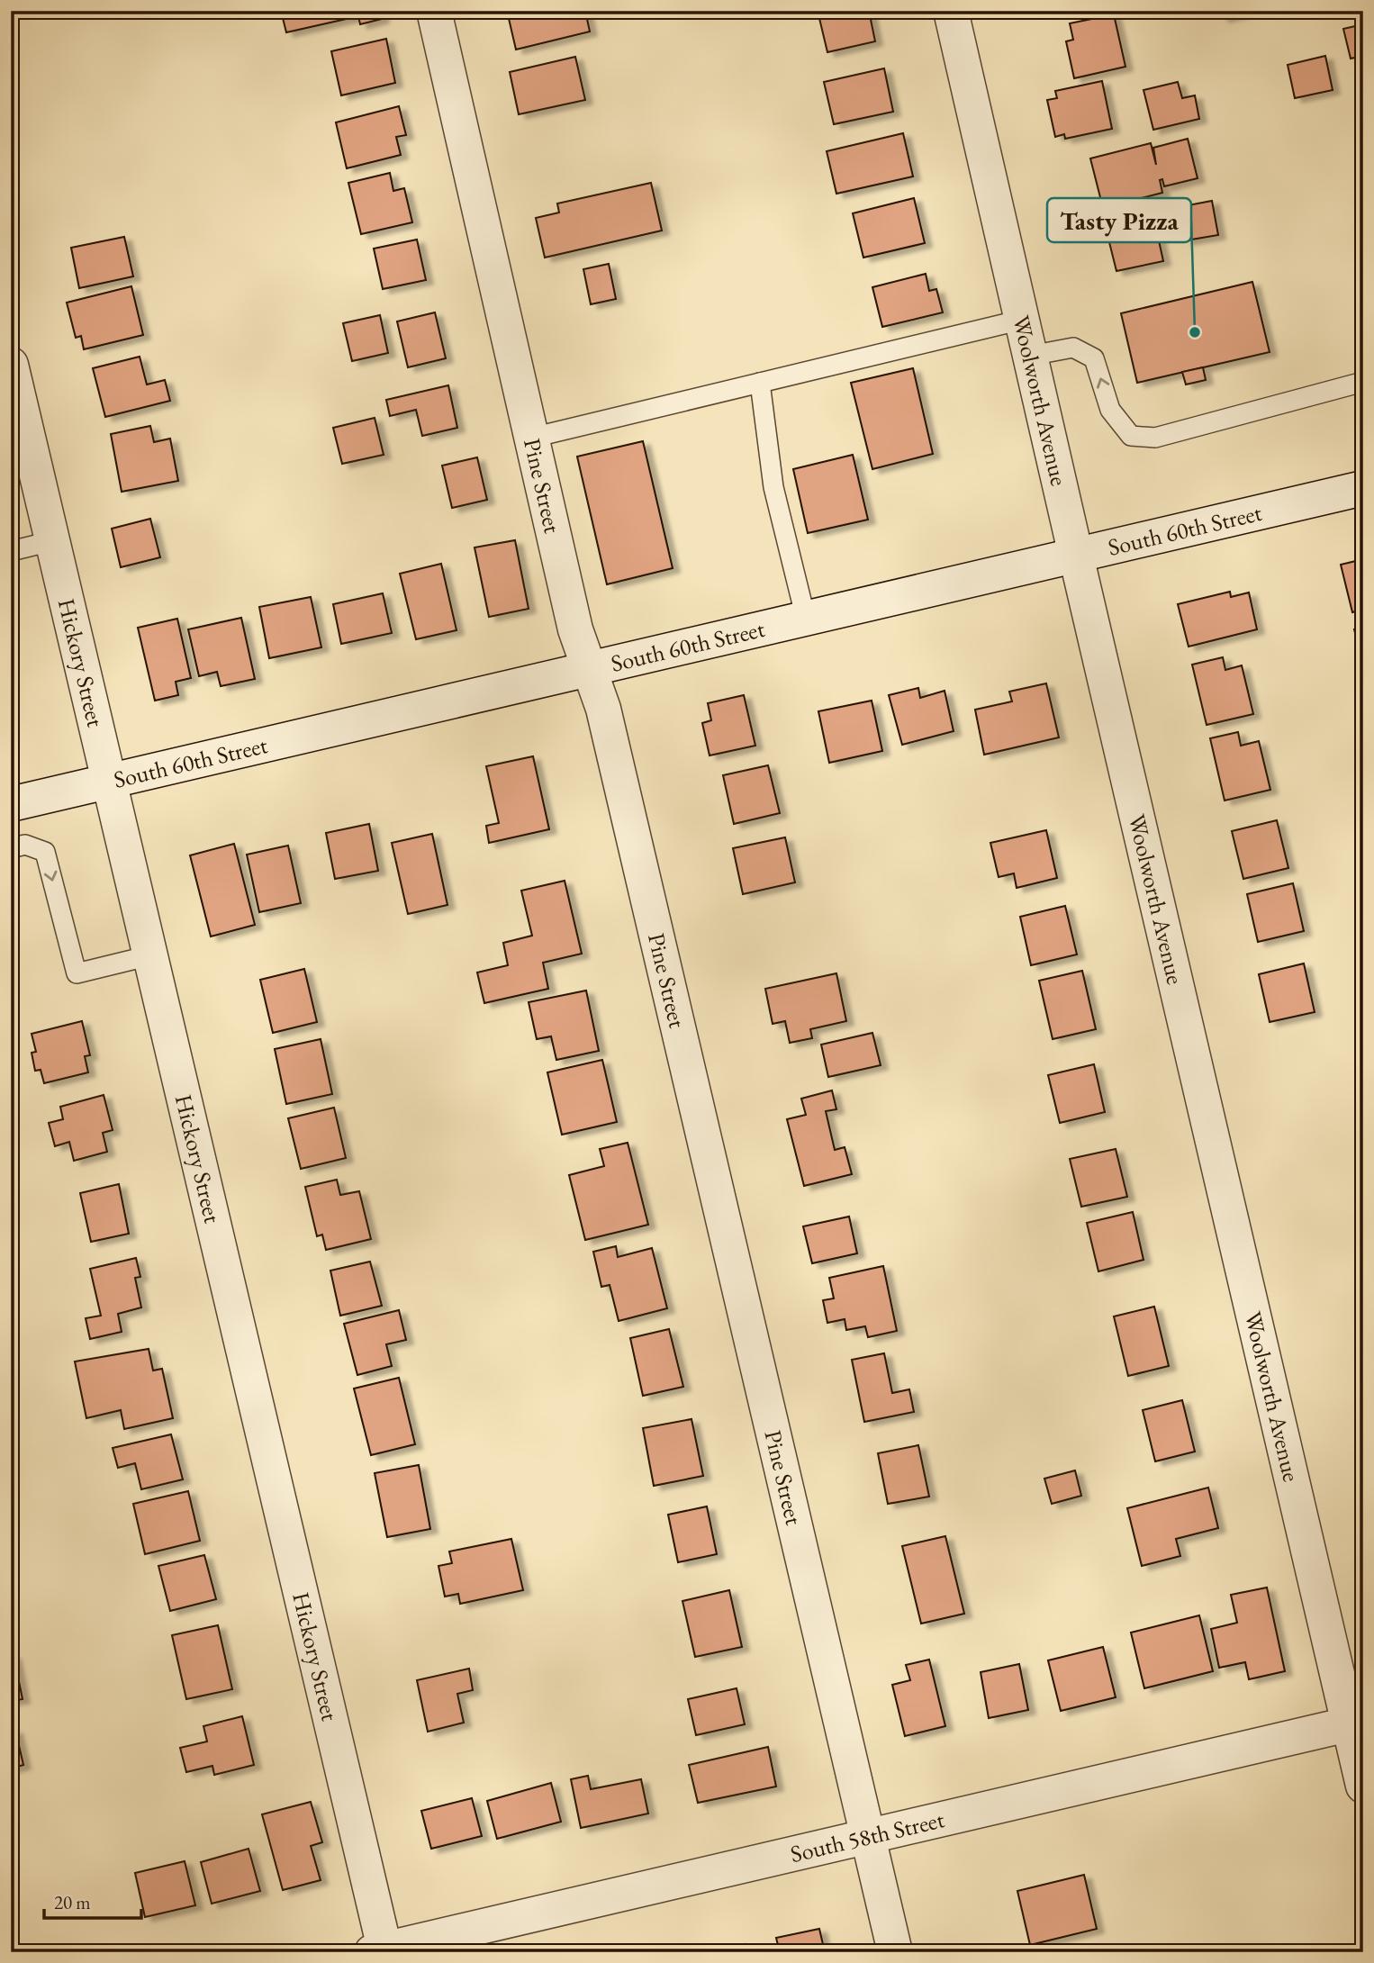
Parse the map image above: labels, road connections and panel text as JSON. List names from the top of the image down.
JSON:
{
  "streets": {
    "street": [
      "Woolworth Avenue",
      "Pine Street",
      "South 60th Street",
      "Hickory Street",
      "South 58th Street"
    ]
  },
  "crossings": [
    ["Woolworth Avenue", "South 60th Street"],
    ["Woolworth Avenue", "South 58th Street"],
    ["Pine Street", "South 60th Street"],
    ["Pine Street", "South 58th Street"],
    ["South 60th Street", "Hickory Street"],
    ["Hickory Street", "South 58th Street"]
  ],
  "places": ["Tasty Pizza"],
  "scale_bar": "20 m"
}
